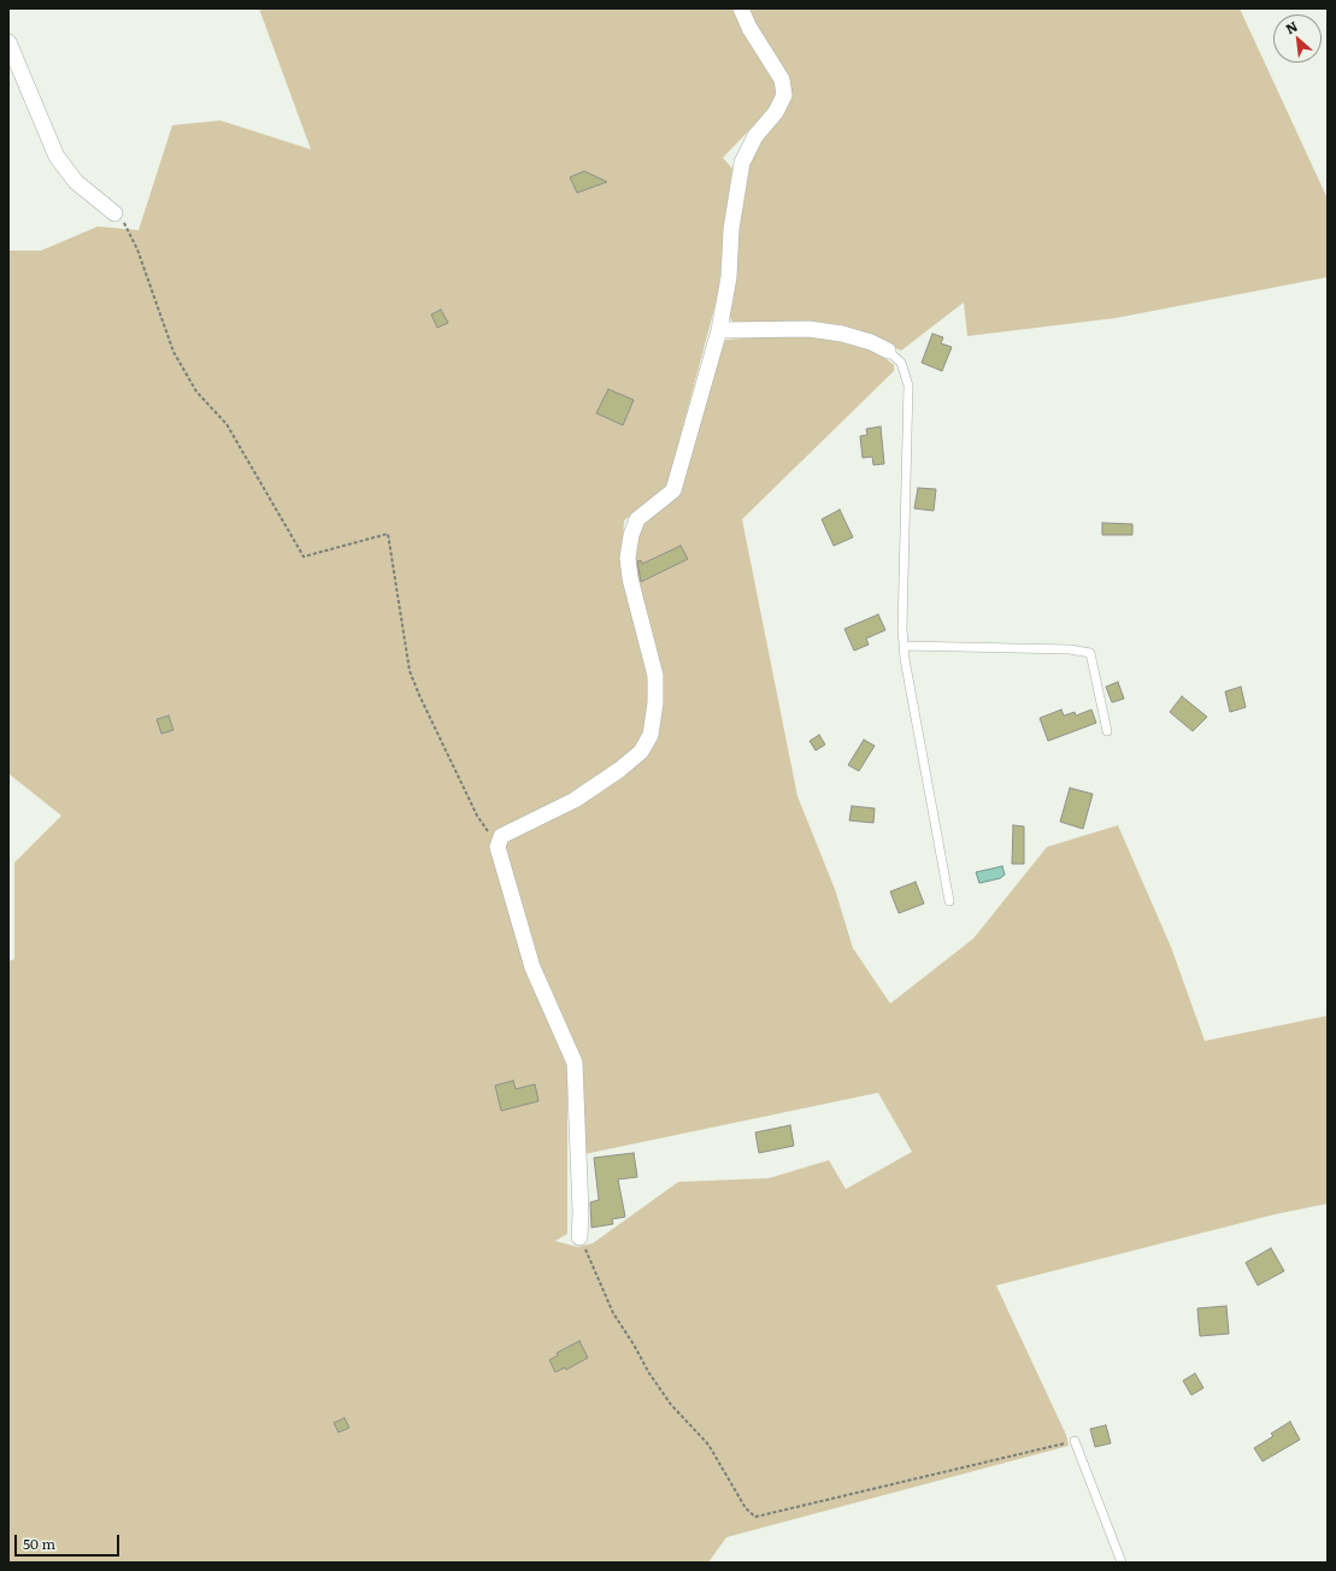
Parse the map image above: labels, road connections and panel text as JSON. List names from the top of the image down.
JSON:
{
  "scale_bar": "50 m",
  "north": "top left"
}
